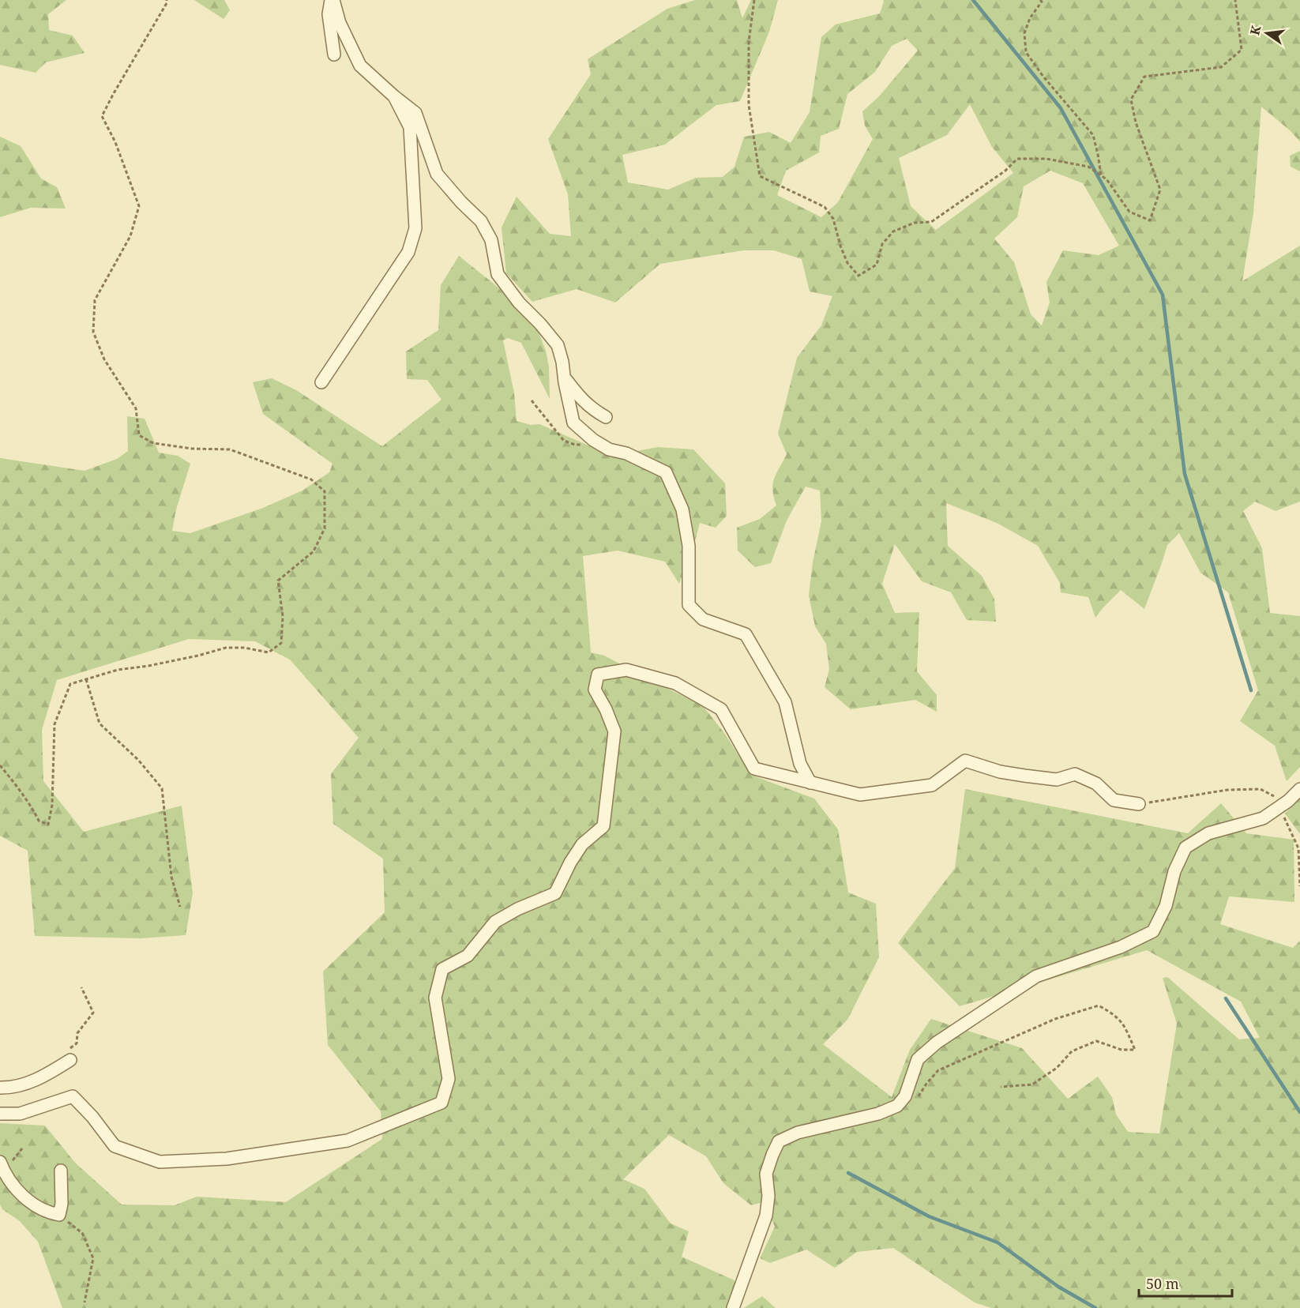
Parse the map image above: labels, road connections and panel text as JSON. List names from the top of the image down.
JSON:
{
  "scale_bar": "50 m",
  "north": "left"
}
